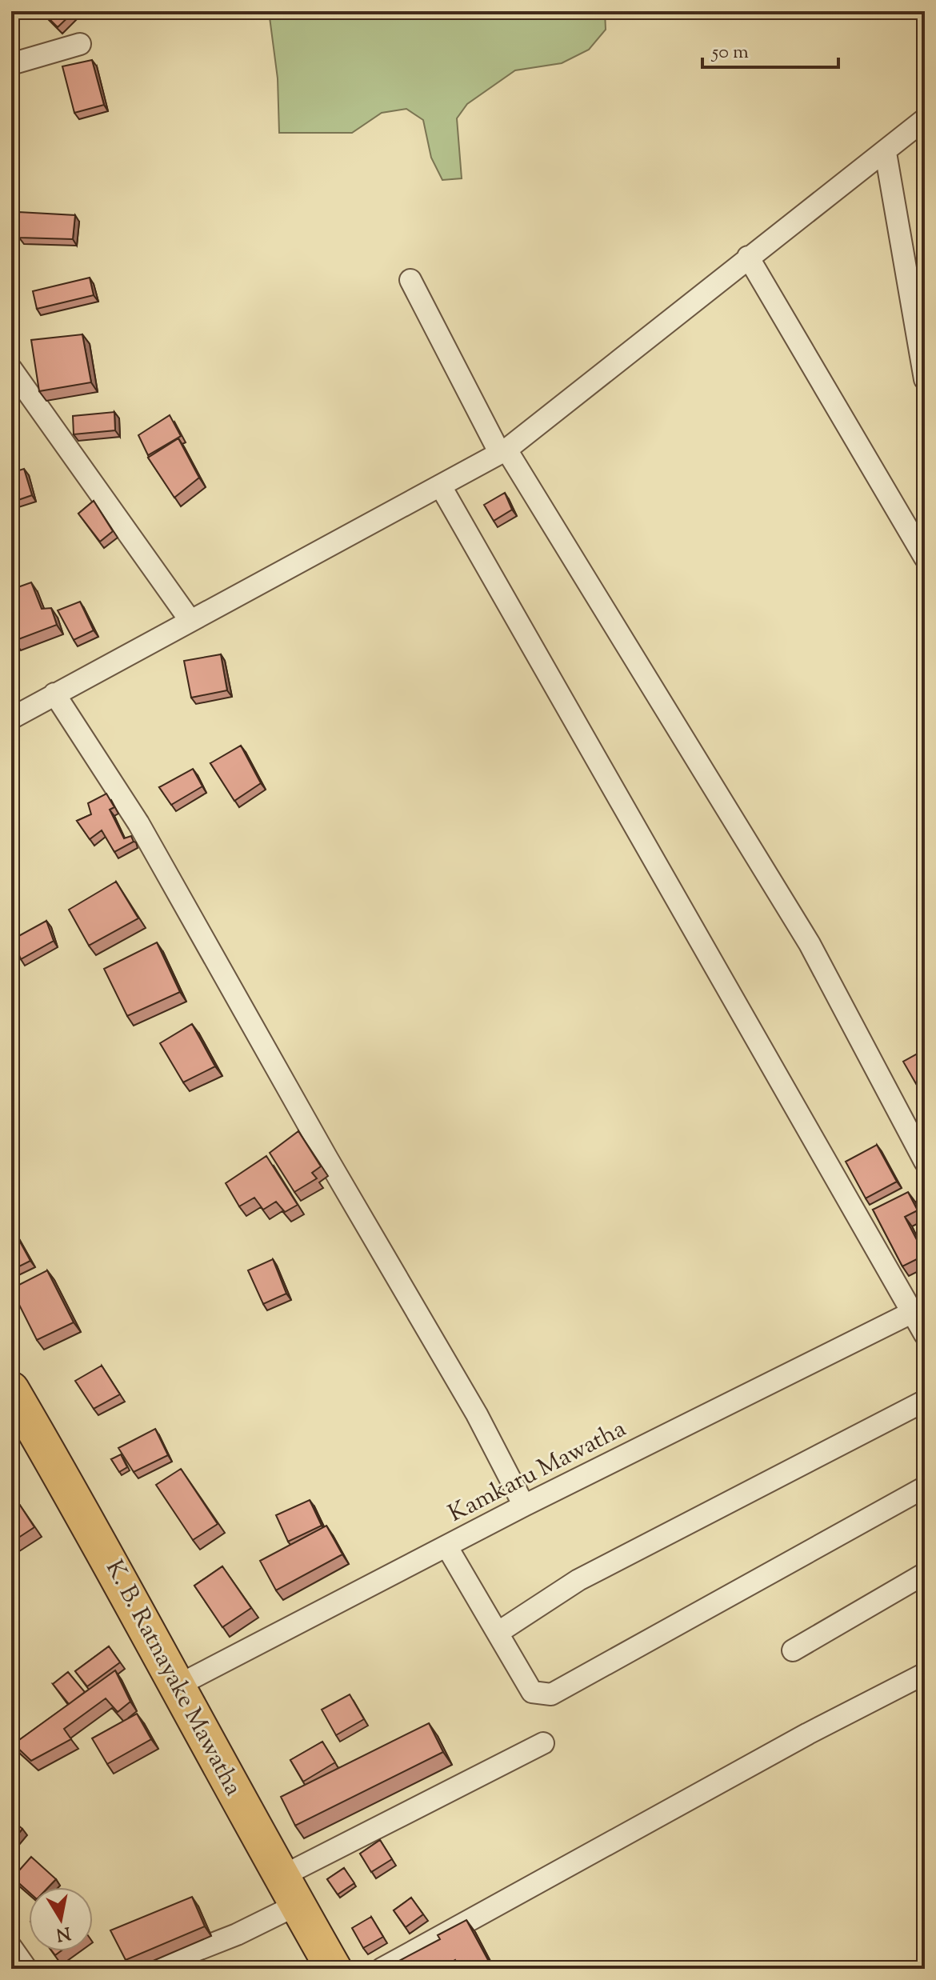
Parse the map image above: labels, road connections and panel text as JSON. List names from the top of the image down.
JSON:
{
  "streets": {
    "highway": ["K. B. Ratnayake Mawatha"],
    "street": ["Kamkaru Mawatha"]
  },
  "crossings": [
    ["Kamkaru Mawatha", "K. B. Ratnayake Mawatha"]
  ],
  "scale_bar": "50 m",
  "north": "bottom"
}
